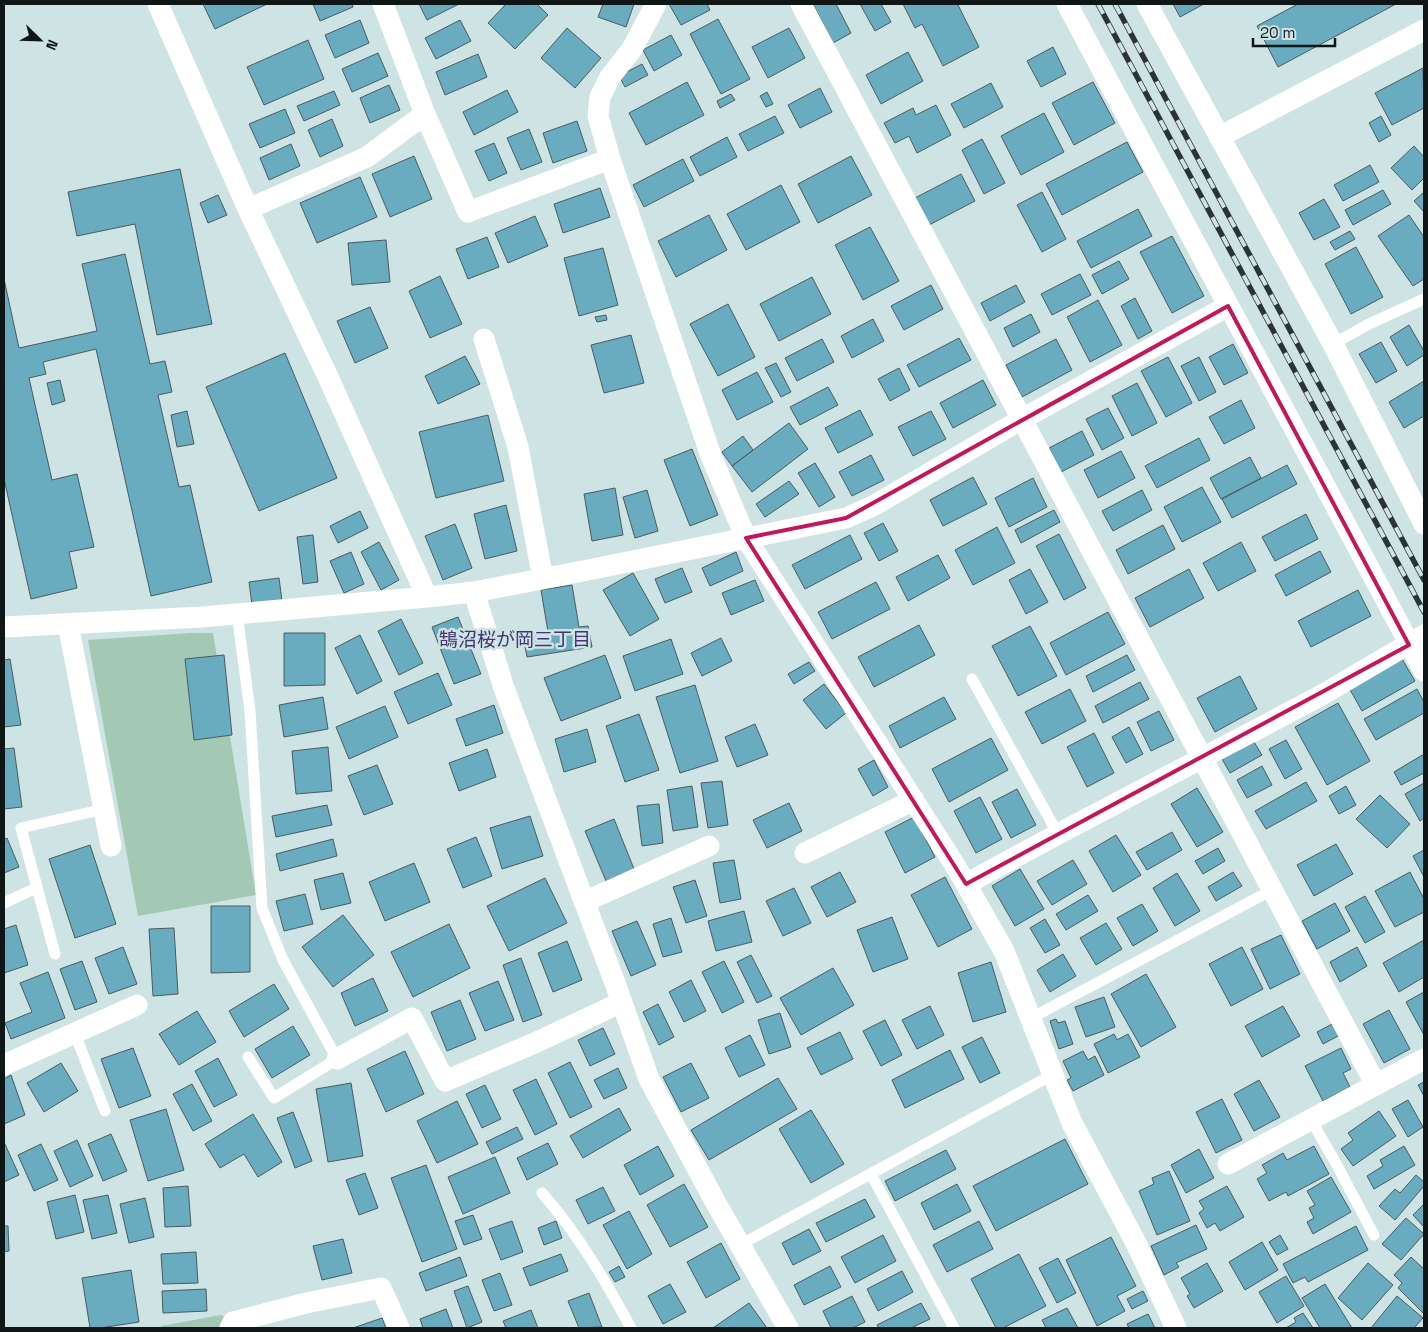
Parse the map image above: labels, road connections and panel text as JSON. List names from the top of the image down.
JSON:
{
  "districts": ["鵠沼桜が岡三丁目"],
  "scale_bar": "20 m",
  "north": "bottom right"
}
